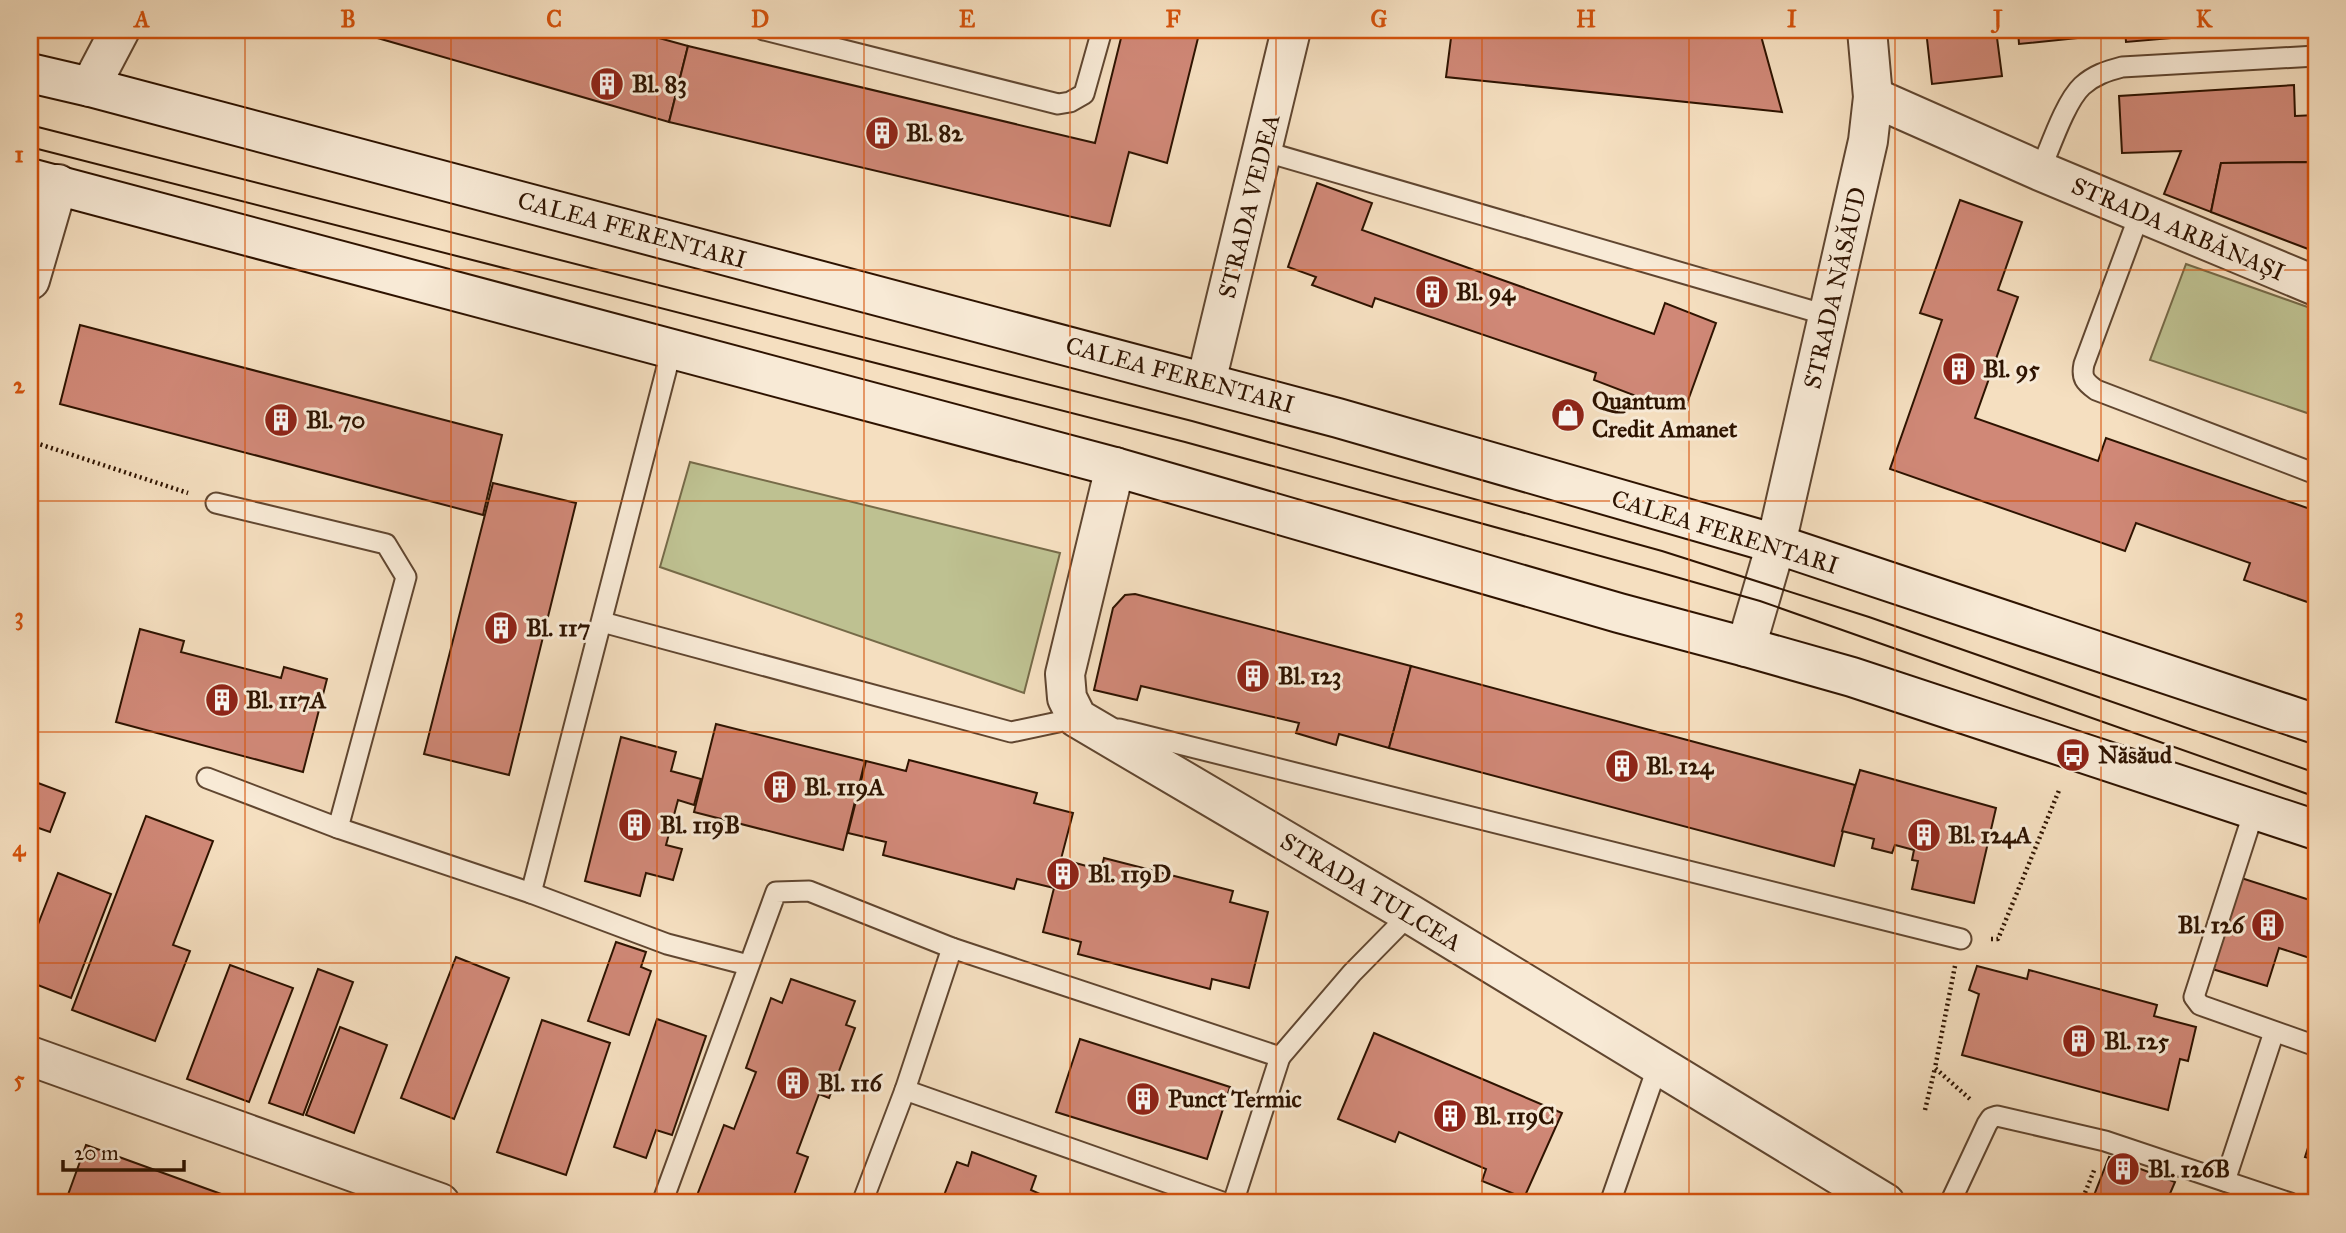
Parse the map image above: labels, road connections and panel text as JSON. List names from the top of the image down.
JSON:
{
  "streets": {
    "main road": [
      "STRADA VEDEA",
      "STRADA ARBĂNAȘI",
      "CALEA FERENTARI",
      "STRADA NĂSĂUD",
      "STRADA TULCEA"
    ]
  },
  "crossings": [
    ["STRADA VEDEA", "CALEA FERENTARI"],
    ["STRADA ARBĂNAȘI", "STRADA NĂSĂUD"],
    ["CALEA FERENTARI", "STRADA NĂSĂUD"]
  ],
  "places": {
    "building": [
      "Bl. 83",
      "Bl. 82",
      "Bl. 94",
      "Bl. 95",
      "Bl. 70",
      "Bl. 117",
      "Bl. 123",
      "Bl. 117A",
      "Bl. 124",
      "Bl. 119A",
      "Bl. 119B",
      "Bl. 124A",
      "Bl. 119D",
      "Bl. 126",
      "Bl. 125",
      "Bl. 116",
      "Punct Termic",
      "Bl. 119C",
      "Bl. 126B"
    ],
    "shop": ["Quantum Credit Amanet"],
    "bus stop": ["Năsăud"]
  },
  "scale_bar": "20 m",
  "grid": {
    "columns": [
      "A",
      "B",
      "C",
      "D",
      "E",
      "F",
      "G",
      "H",
      "I",
      "J",
      "K"
    ],
    "rows": [
      "1",
      "2",
      "3",
      "4",
      "5"
    ]
  }
}
